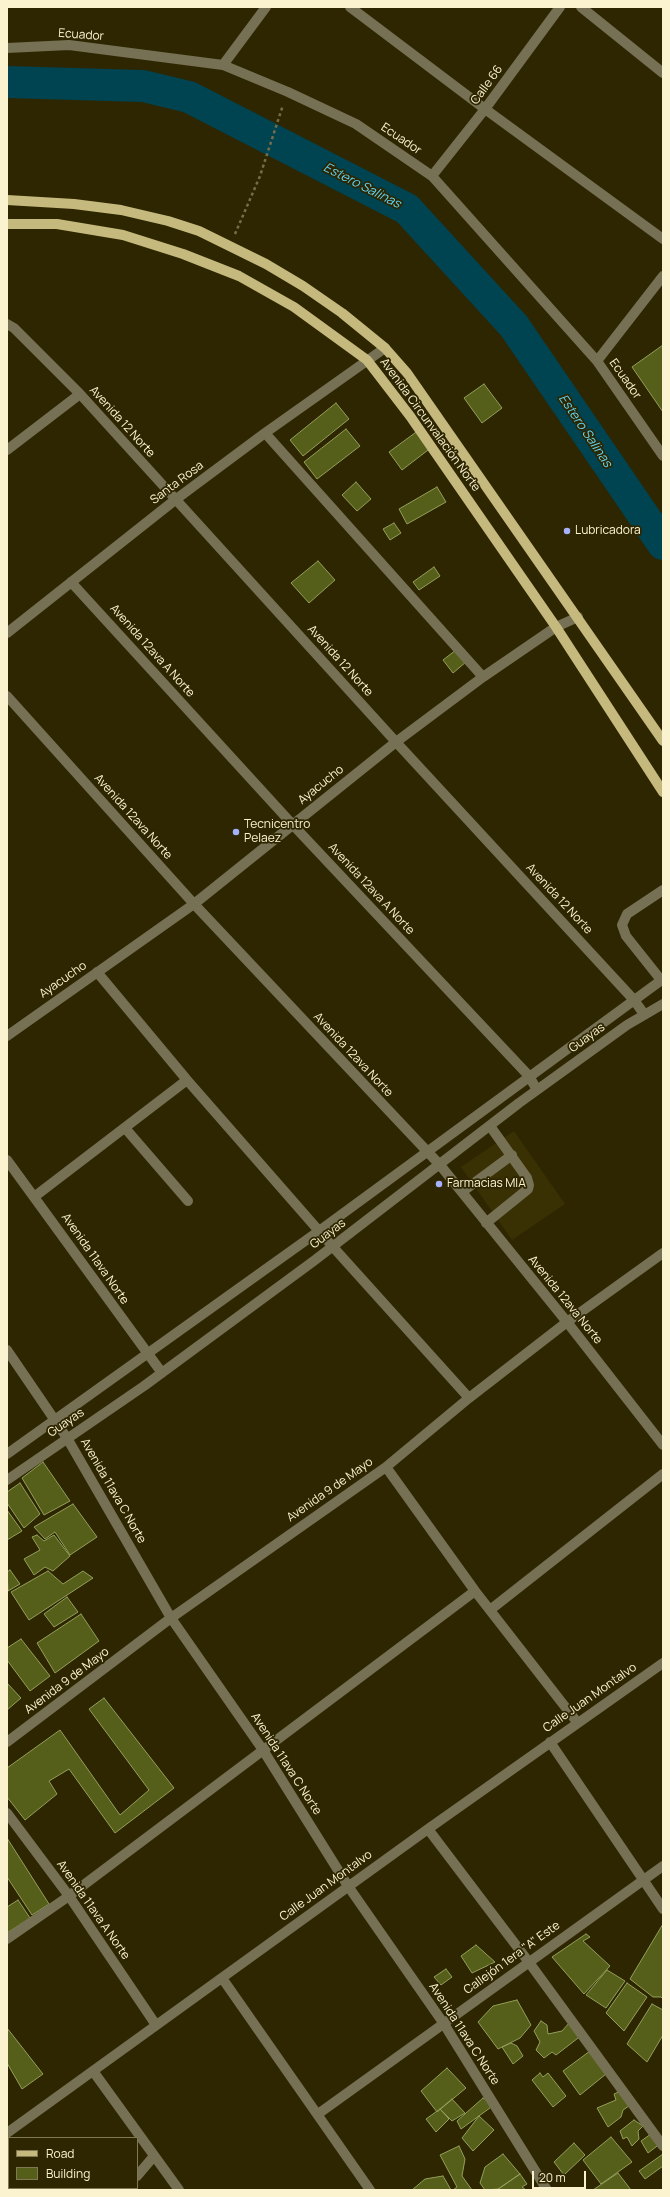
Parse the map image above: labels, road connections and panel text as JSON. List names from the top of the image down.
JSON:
{
  "streets": {
    "main road": ["Avenida Circunvalación Norte"],
    "street": [
      "Ecuador",
      "Calle 66",
      "Avenida 12 Norte",
      "Santa Rosa",
      "Avenida 12ava A Norte",
      "Ayacucho",
      "Avenida 12ava Norte",
      "Guayas",
      "Avenida 11ava Norte",
      "Avenida 9 de Mayo",
      "Avenida 11ava C Norte",
      "Calle Juan Montalvo",
      "Avenida 11ava A Norte",
      "Callejón 1era \"A\" Este"
    ]
  },
  "crossings": [
    ["Ecuador", "Calle 66"],
    ["Avenida 12 Norte", "Santa Rosa"],
    ["Avenida 12 Norte", "Ayacucho"],
    ["Avenida 12 Norte", "Guayas"],
    ["Avenida Circunvalación Norte", "Santa Rosa"],
    ["Avenida Circunvalación Norte", "Ayacucho"],
    ["Santa Rosa", "Avenida 12ava A Norte"],
    ["Avenida 12ava A Norte", "Ayacucho"],
    ["Avenida 12ava A Norte", "Guayas"],
    ["Ayacucho", "Avenida 12ava Norte"],
    ["Avenida 12ava Norte", "Guayas"],
    ["Avenida 12ava Norte", "Avenida 9 de Mayo"],
    ["Guayas", "Avenida 11ava Norte"],
    ["Guayas", "Avenida 11ava C Norte"],
    ["Avenida 9 de Mayo", "Avenida 11ava C Norte"],
    ["Avenida 11ava C Norte", "Calle Juan Montalvo"],
    ["Avenida 11ava C Norte", "Callejón 1era \"A\" Este"],
    ["Calle Juan Montalvo", "Avenida 11ava A Norte"]
  ],
  "water": ["Estero Salinas"],
  "places": ["Lubricadora", "Tecnicentro Pelaez", "Farmacias MIA"],
  "legend": ["Road", "Building"],
  "scale_bar": "20 m"
}
